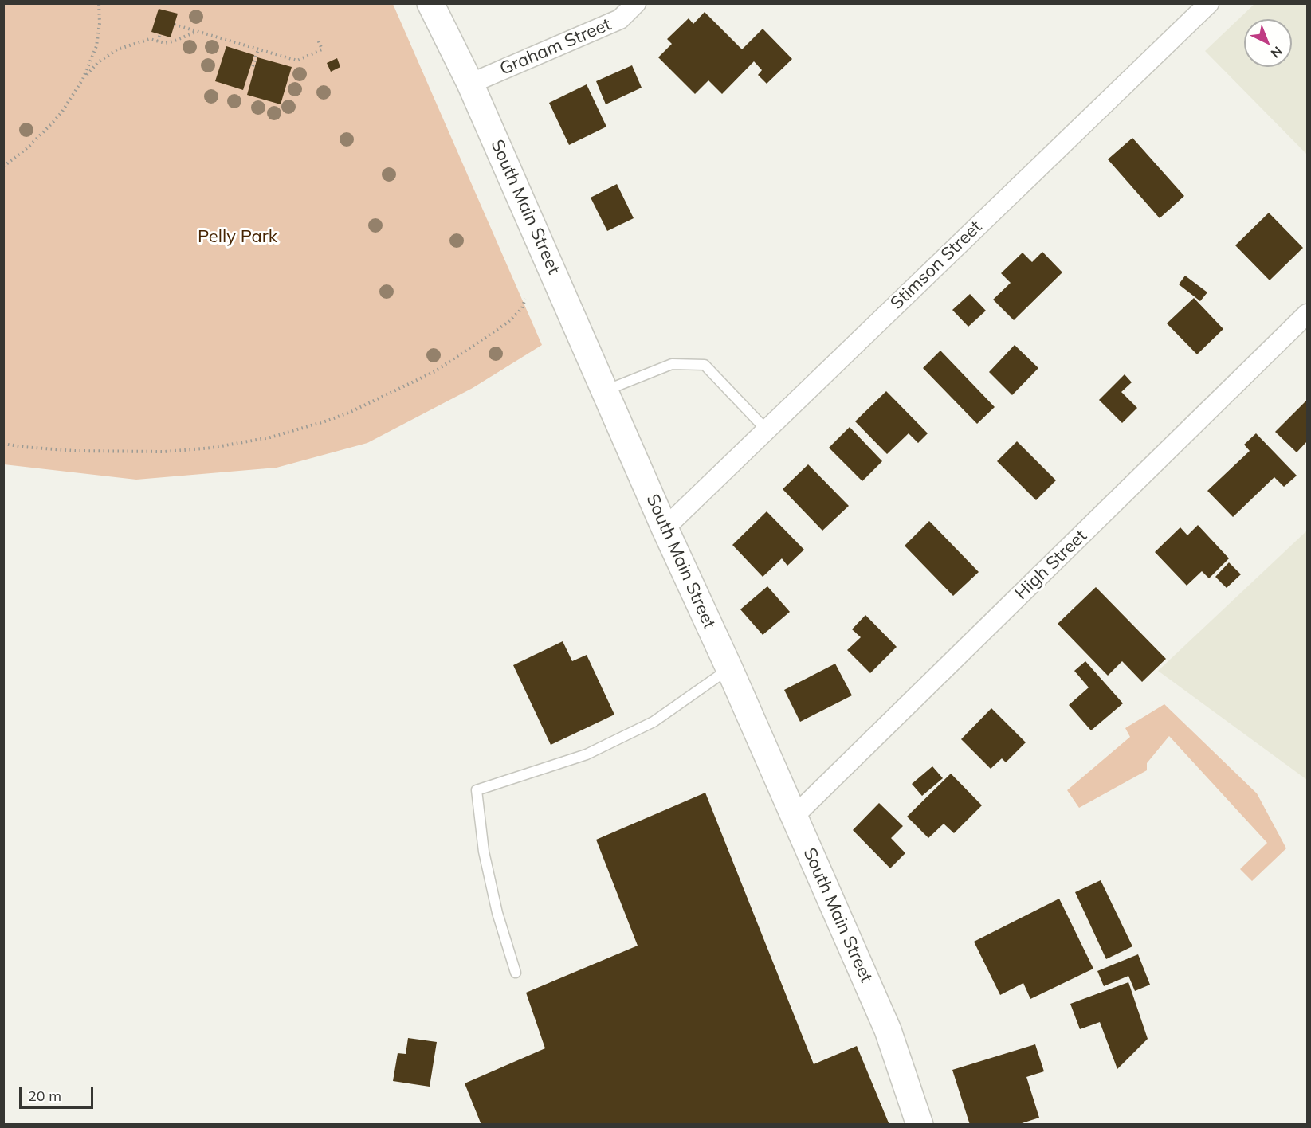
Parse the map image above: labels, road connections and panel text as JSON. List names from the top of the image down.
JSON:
{
  "streets": {
    "main road": ["South Main Street"],
    "street": ["Graham Street", "Stimson Street", "High Street"]
  },
  "crossings": [
    ["Graham Street", "South Main Street"],
    ["South Main Street", "Stimson Street"],
    ["South Main Street", "High Street"]
  ],
  "parks": ["Pelly Park"],
  "scale_bar": "20 m",
  "north": "bottom right"
}
